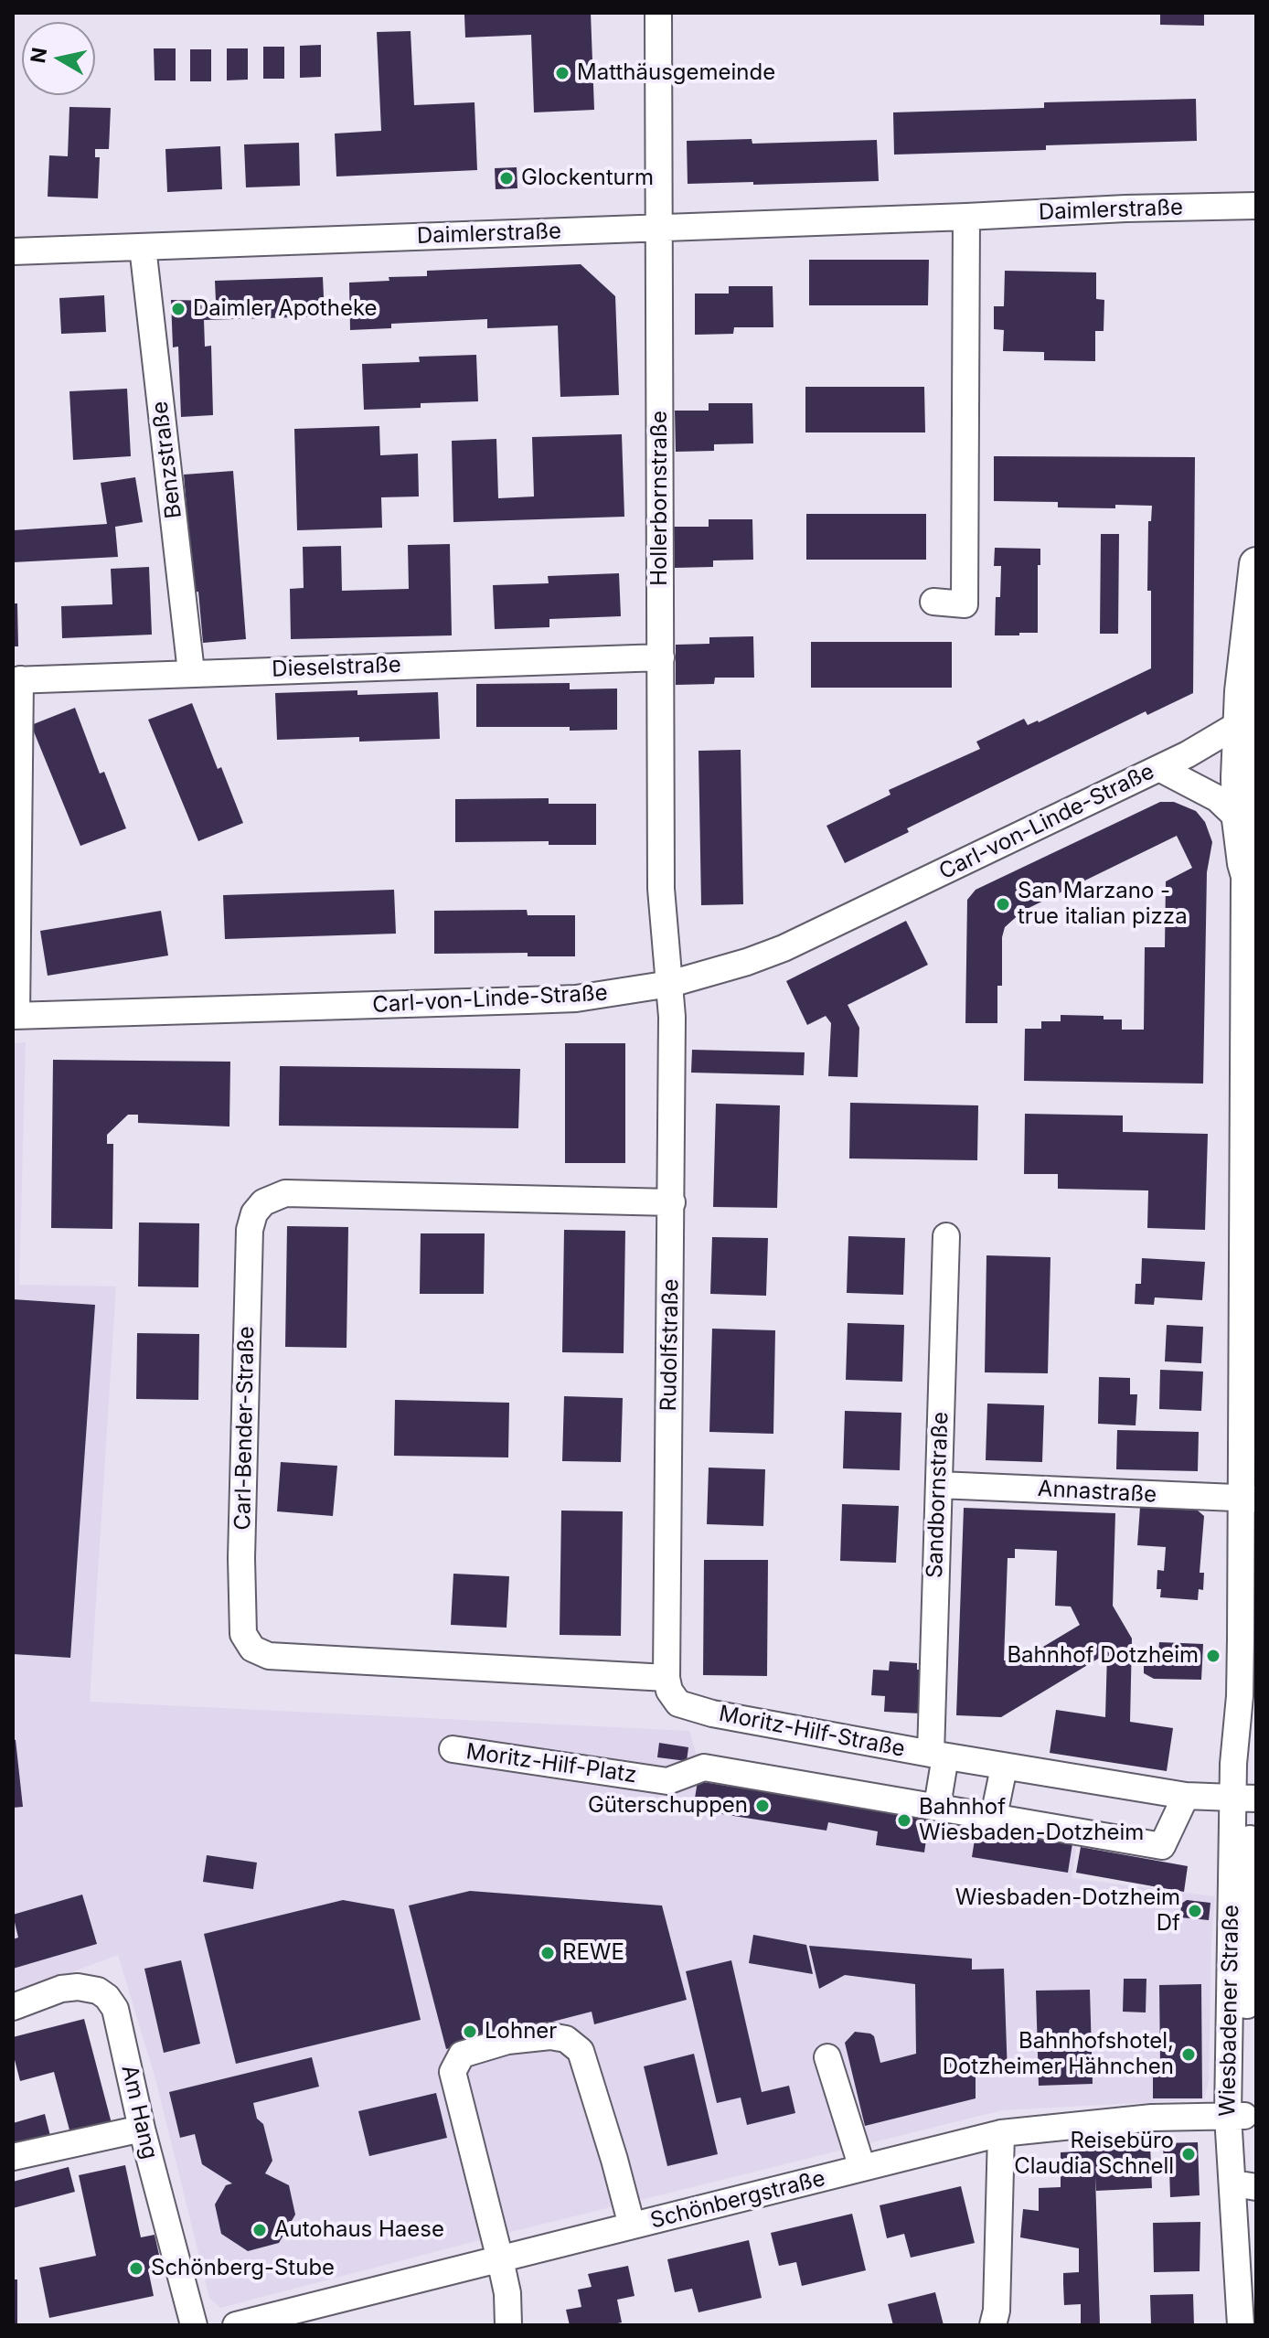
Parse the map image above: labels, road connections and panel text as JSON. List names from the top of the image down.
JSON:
{
  "streets": {
    "street": [
      "Daimlerstraße",
      "Benzstraße",
      "Hollerbornstraße",
      "Dieselstraße",
      "Carl-von-Linde-Straße",
      "Rudolfstraße",
      "Carl-Bender-Straße",
      "Annastraße",
      "Sandbornstraße",
      "Moritz-Hilf-Straße",
      "Moritz-Hilf-Platz",
      "Wiesbadener Straße",
      "Am Hang",
      "Schönbergstraße"
    ]
  },
  "crossings": [
    ["Daimlerstraße", "Benzstraße"],
    ["Daimlerstraße", "Hollerbornstraße"],
    ["Benzstraße", "Dieselstraße"],
    ["Hollerbornstraße", "Dieselstraße"],
    ["Hollerbornstraße", "Carl-von-Linde-Straße"],
    ["Hollerbornstraße", "Rudolfstraße"],
    ["Carl-von-Linde-Straße", "Rudolfstraße"],
    ["Rudolfstraße", "Carl-Bender-Straße"],
    ["Rudolfstraße", "Moritz-Hilf-Straße"],
    ["Annastraße", "Sandbornstraße"],
    ["Annastraße", "Wiesbadener Straße"],
    ["Sandbornstraße", "Moritz-Hilf-Straße"],
    ["Moritz-Hilf-Straße", "Wiesbadener Straße"],
    ["Wiesbadener Straße", "Schönbergstraße"]
  ],
  "places": [
    "Matthäusgemeinde",
    "Glockenturm",
    "Daimler Apotheke",
    "San Marzano - true italian pizza",
    "Bahnhof Dotzheim",
    "Güterschuppen",
    "Bahnhof Wiesbaden-Dotzheim",
    "Wiesbaden-Dotzheim Df",
    "REWE",
    "Lohner",
    "Bahnhofshotel, Dotzheimer Hähnchen",
    "Reisebüro Claudia Schnell",
    "Autohaus Haese",
    "Schönberg-Stube"
  ],
  "north": "left"
}
